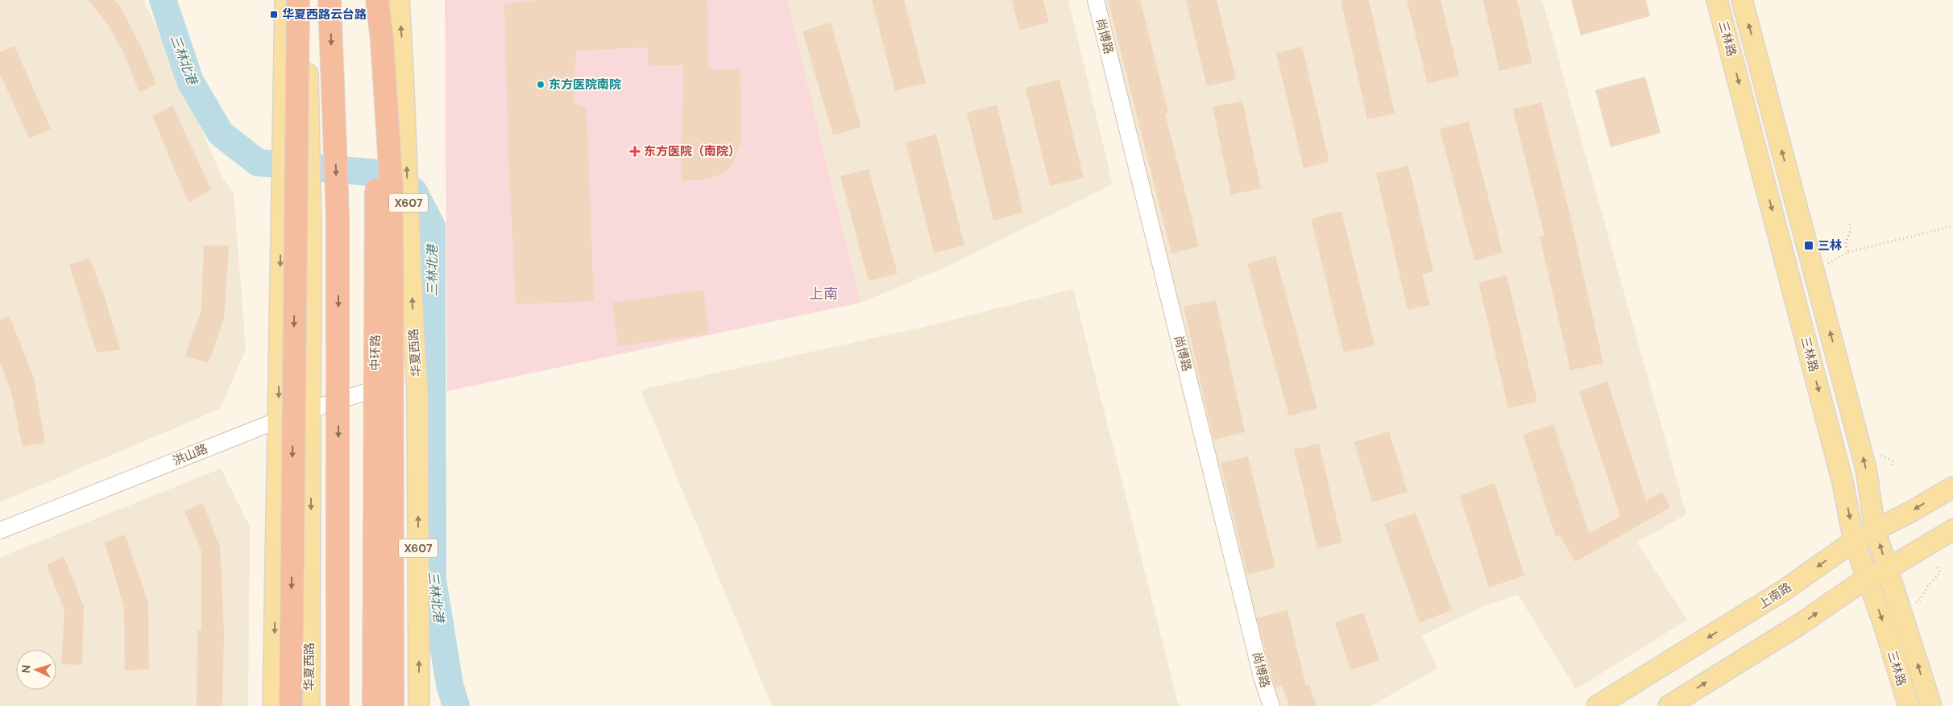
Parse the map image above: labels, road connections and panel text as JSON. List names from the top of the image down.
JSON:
{
  "streets": {
    "highway": ["中环路"],
    "main road": [
      "三林路",
      "X607",
      "华夏西路",
      "上南路"
    ],
    "street": ["尚博路", "洪山路"]
  },
  "crossings": [
    ["三林路", "上南路"],
    ["华夏西路", "洪山路"]
  ],
  "districts": ["上南"],
  "water": ["三林北港"],
  "places": {
    "transit": ["华夏西路云台路", "三林"],
    "other": ["东方医院南院"],
    "health": ["东方医院（南院）"]
  },
  "north": "left"
}
